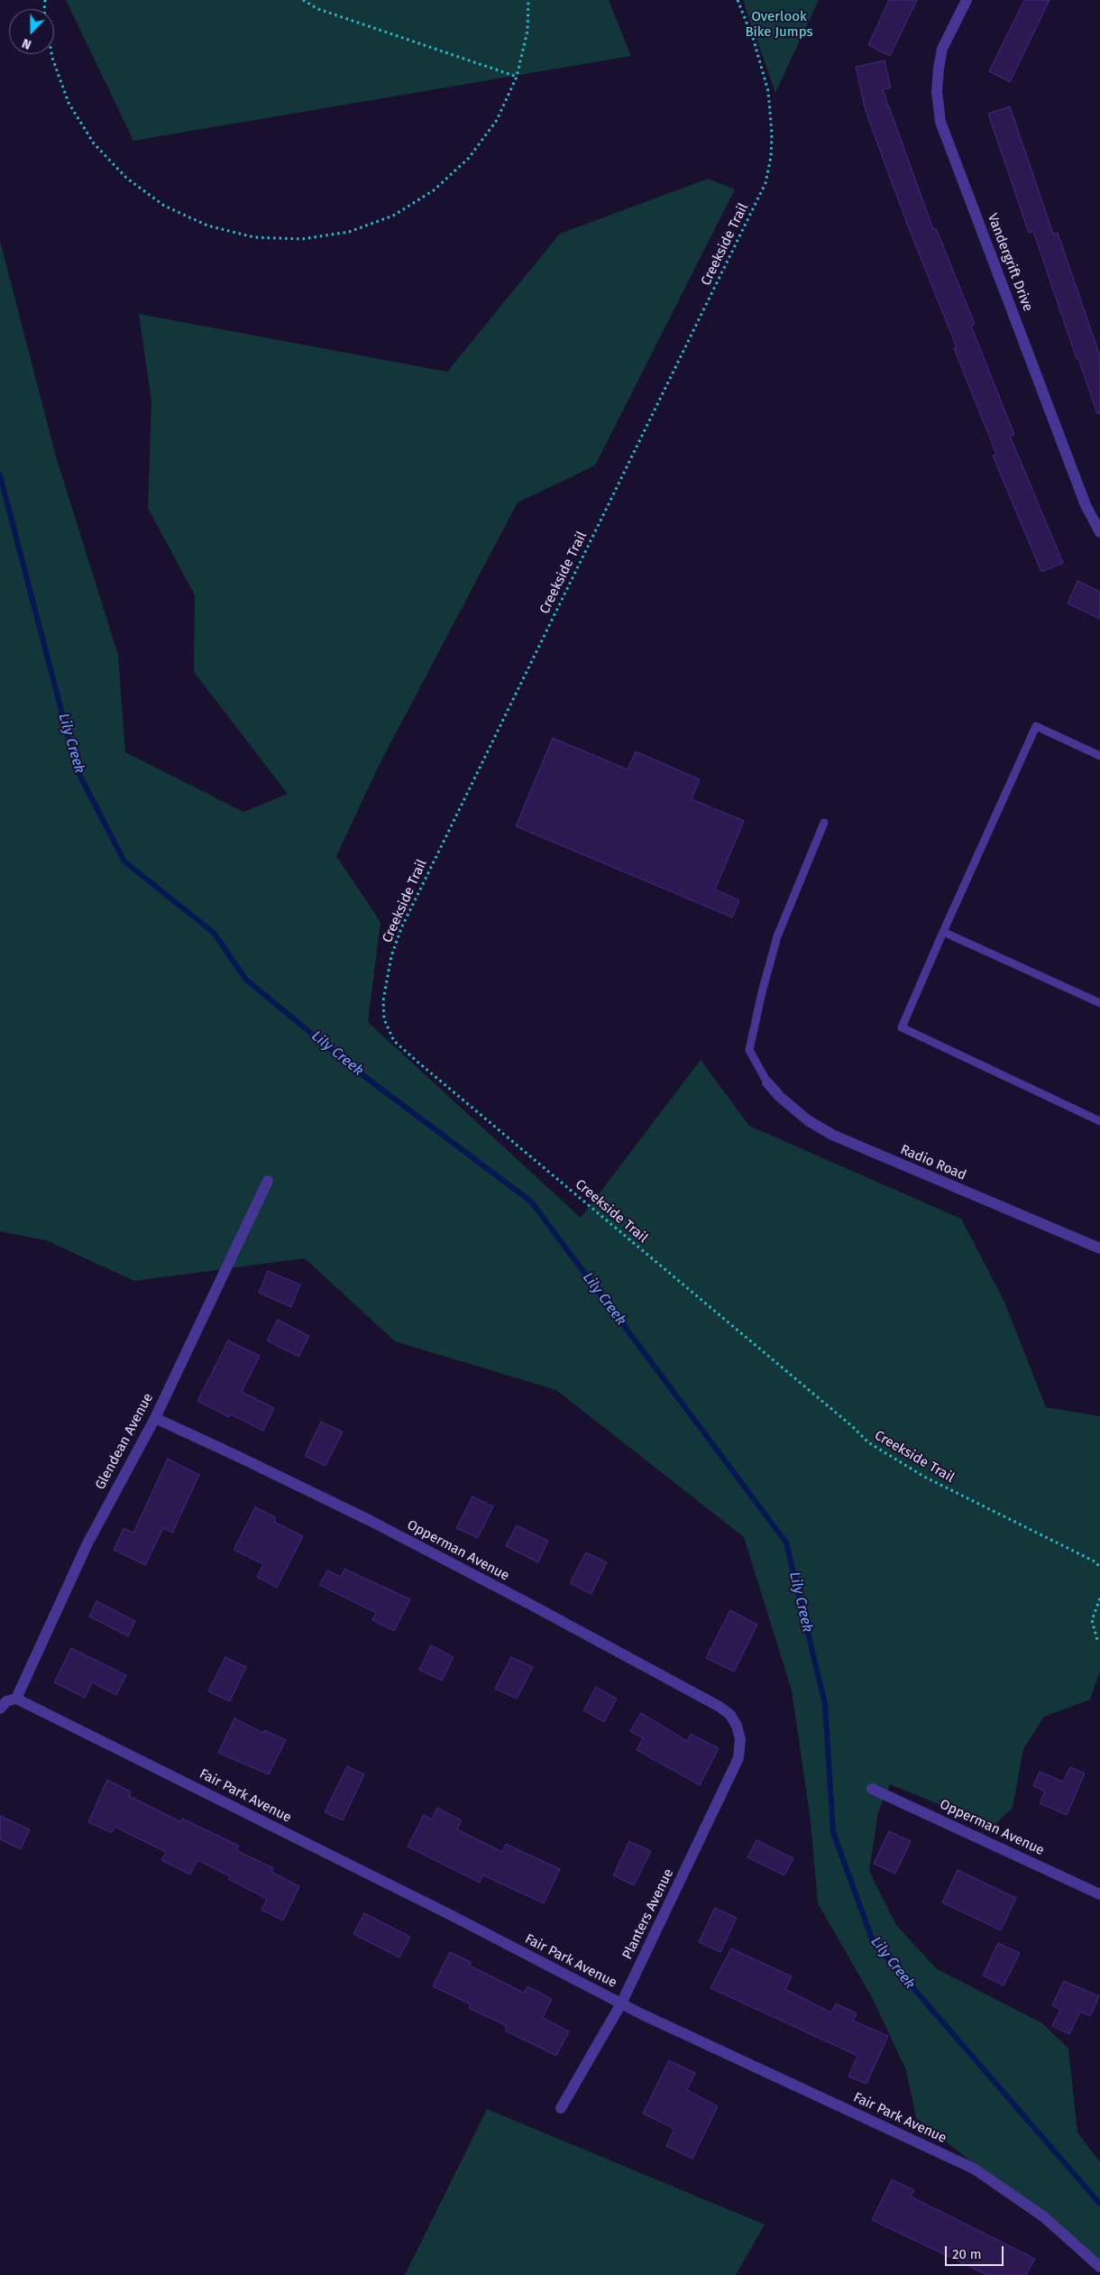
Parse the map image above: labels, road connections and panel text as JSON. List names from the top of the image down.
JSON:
{
  "streets": {
    "street": [
      "Vandergrift Drive",
      "Radio Road",
      "Glendean Avenue",
      "Opperman Avenue",
      "Fair Park Avenue",
      "Planters Avenue"
    ],
    "path": ["Creekside Trail"]
  },
  "crossings": [
    ["Glendean Avenue", "Opperman Avenue"],
    ["Glendean Avenue", "Fair Park Avenue"],
    ["Opperman Avenue", "Planters Avenue"],
    ["Fair Park Avenue", "Planters Avenue"]
  ],
  "water": ["Lily Creek"],
  "parks": ["Overlook Bike Jumps"],
  "scale_bar": "20 m",
  "north": "bottom"
}
